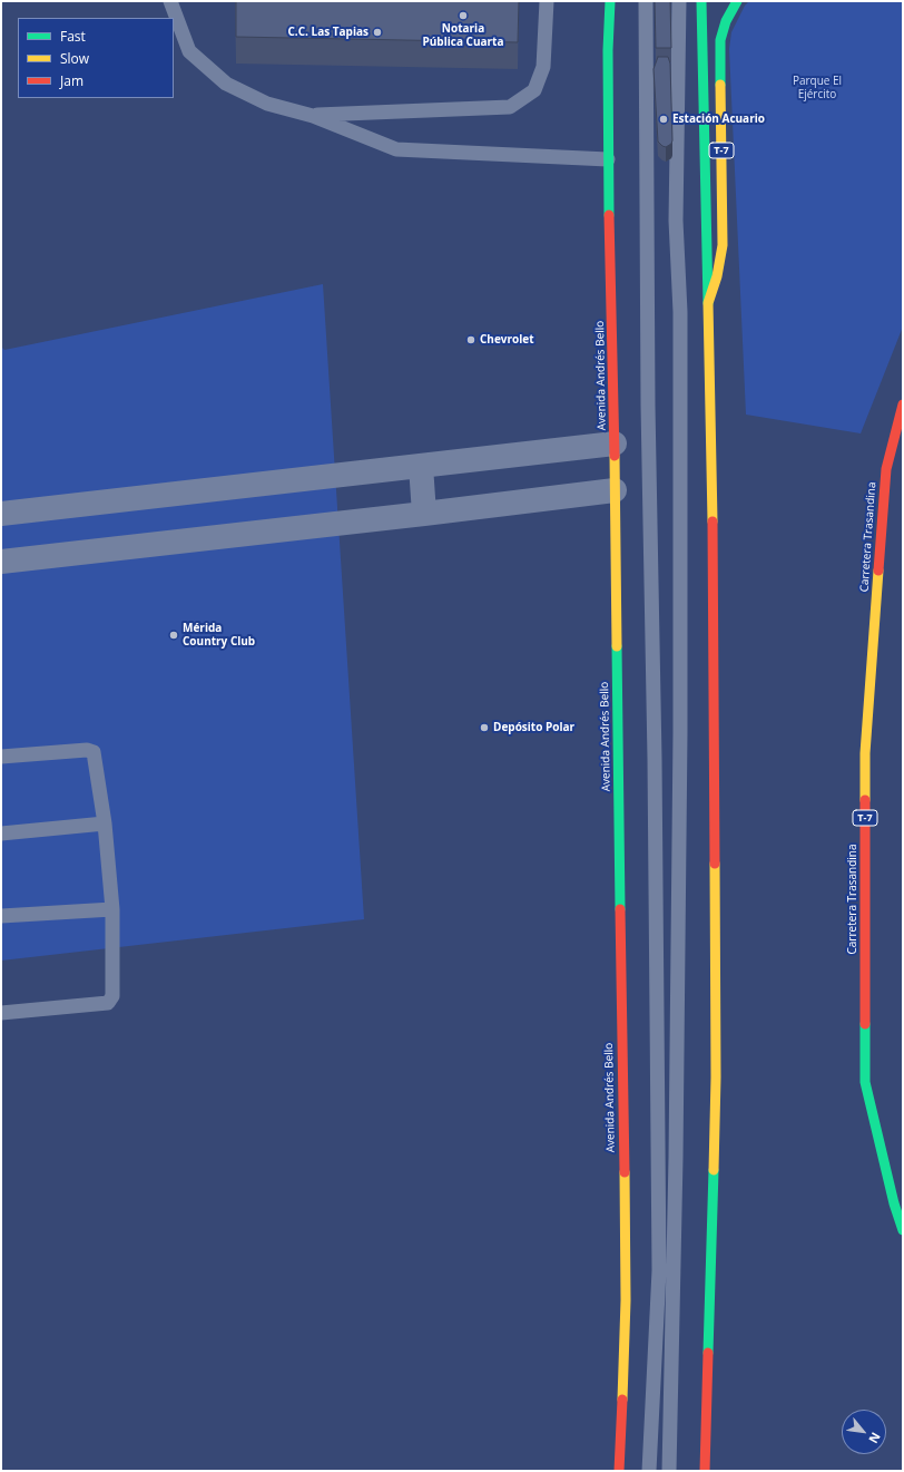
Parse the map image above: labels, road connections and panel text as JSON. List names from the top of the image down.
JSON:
{
  "streets": {
    "main road": ["T-7", "Avenida Andrés Bello", "Carretera Trasandina"]
  },
  "parks": ["Parque El Ejército"],
  "places": [
    "Notaria Pública Cuarta",
    "C.C. Las Tapias",
    "Estación Acuario",
    "Chevrolet",
    "Mérida Country Club",
    "Depósito Polar"
  ],
  "legend": ["Fast", "Slow", "Jam"],
  "north": "bottom right"
}
